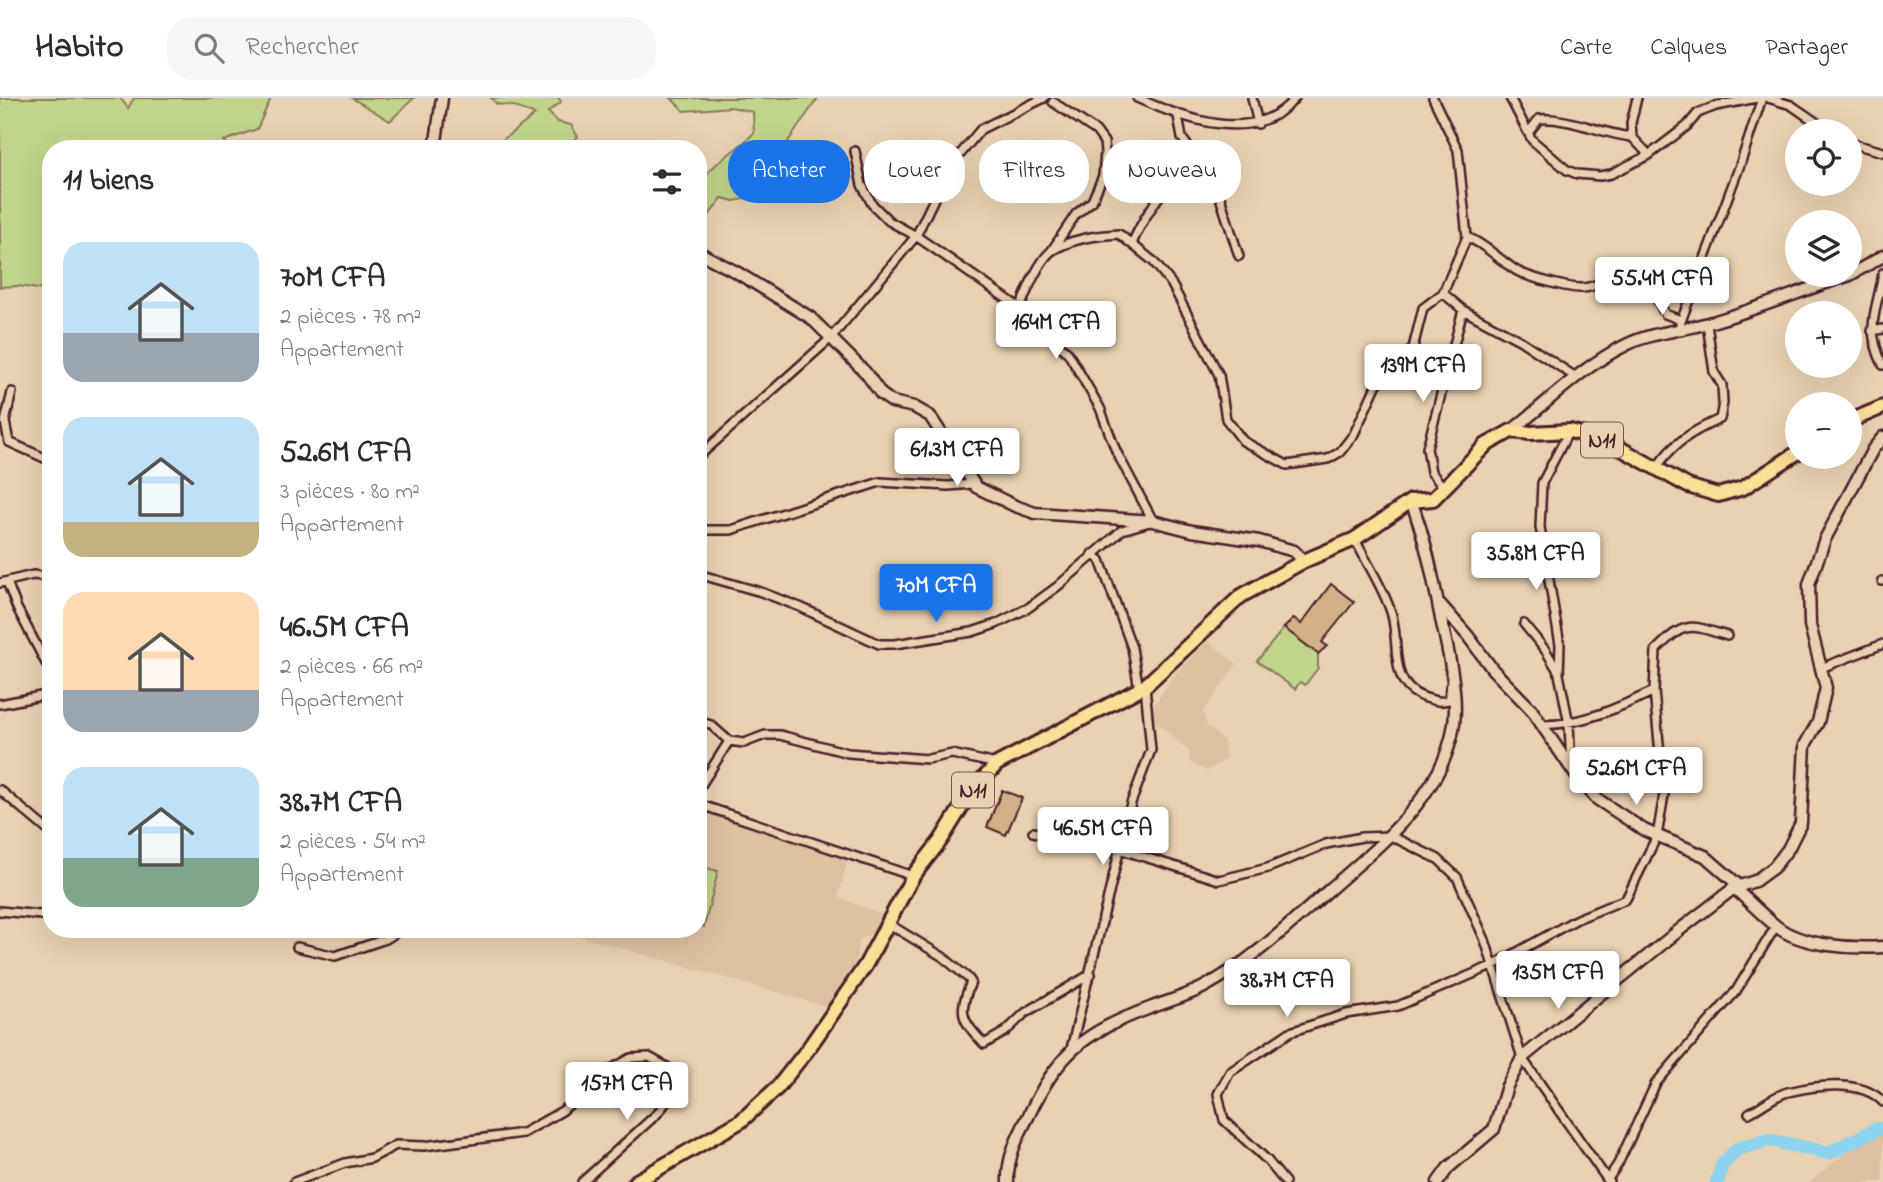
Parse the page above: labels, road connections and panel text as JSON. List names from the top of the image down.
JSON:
{
  "streets": {
    "highway": ["N11"]
  },
  "page": {
    "header": "Habito",
    "search": "Rechercher",
    "nav": ["Carte", "Calques", "Partager"],
    "map_buttons": ["+", "−"],
    "chip": [
      "Acheter",
      "Louer",
      "Filtres",
      "Nouveau"
    ],
    "heading": "11 biens",
    "list": [
      {
        "name": "70M CFA",
        "note": "2 pièces · 78 m² · Appartement"
      },
      {
        "name": "52.6M CFA",
        "note": "3 pièces · 80 m² · Appartement"
      },
      {
        "name": "46.5M CFA",
        "note": "2 pièces · 66 m² · Appartement"
      },
      {
        "name": "38.7M CFA",
        "note": "2 pièces · 54 m² · Appartement"
      }
    ],
    "price": [
      "55.4M CFA",
      "164M CFA",
      "139M CFA",
      "61.3M CFA",
      "35.8M CFA",
      "70M CFA",
      "52.6M CFA",
      "46.5M CFA",
      "135M CFA",
      "38.7M CFA",
      "157M CFA"
    ]
  }
}
